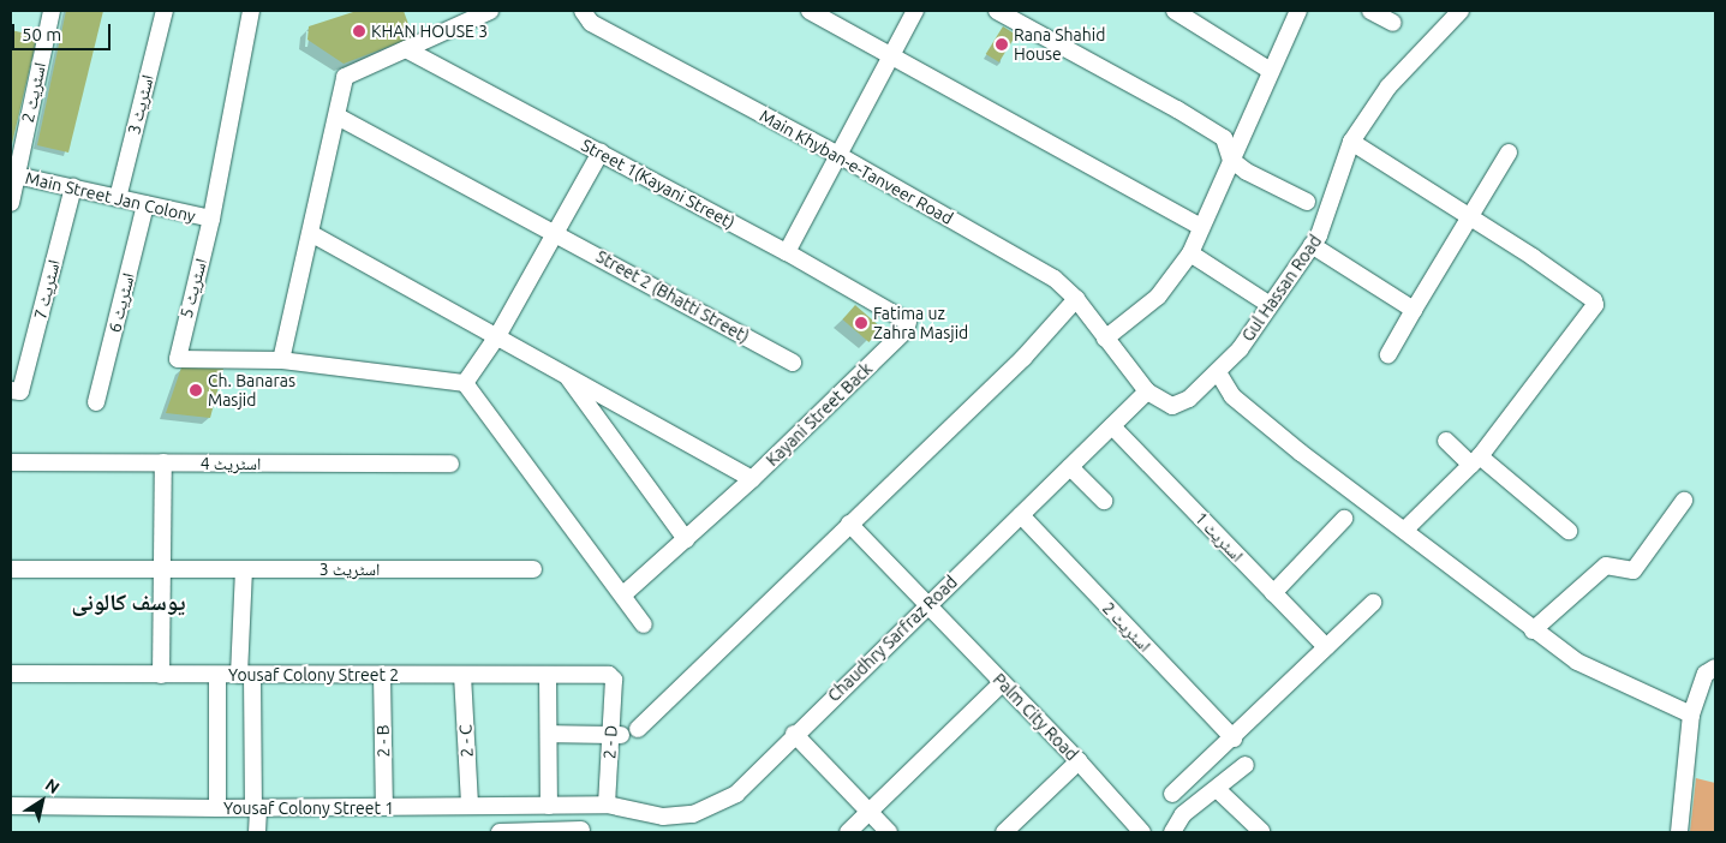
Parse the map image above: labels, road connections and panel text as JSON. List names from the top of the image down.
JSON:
{
  "streets": {
    "street": [
      "اسٹریٹ 2",
      "اسٹریٹ 3",
      "Main Khyban-e-Tanveer Road",
      "Street 1(Kayani Street)",
      "Main Street Jan Colony",
      "اسٹریٹ 5",
      "Gul Hassan Road",
      "اسٹریٹ 7",
      "Street 2 (Bhatti Street)",
      "اسٹریٹ 6",
      "Kayani Street Back",
      "اسٹریٹ 4",
      "اسٹریٹ 1",
      "Chaudhry Sarfraz Road",
      "Yousaf Colony Street 2",
      "Palm City Road",
      "2 - B",
      "2 - C",
      "2 - D",
      "Yousaf Colony Street 1"
    ]
  },
  "crossings": [
    ["اسٹریٹ 2", "Main Street Jan Colony"],
    ["اسٹریٹ 2", "Chaudhry Sarfraz Road"],
    ["اسٹریٹ 3", "Main Street Jan Colony"],
    ["Main Khyban-e-Tanveer Road", "Gul Hassan Road"],
    ["Main Khyban-e-Tanveer Road", "Chaudhry Sarfraz Road"],
    ["Street 1(Kayani Street)", "Kayani Street Back"],
    ["Main Street Jan Colony", "اسٹریٹ 5"],
    ["Main Street Jan Colony", "اسٹریٹ 7"],
    ["Main Street Jan Colony", "اسٹریٹ 6"],
    ["Gul Hassan Road", "Chaudhry Sarfraz Road"],
    ["اسٹریٹ 1", "Chaudhry Sarfraz Road"],
    ["Chaudhry Sarfraz Road", "Palm City Road"],
    ["Chaudhry Sarfraz Road", "2 - D"],
    ["Chaudhry Sarfraz Road", "Yousaf Colony Street 1"],
    ["Yousaf Colony Street 2", "2 - B"],
    ["Yousaf Colony Street 2", "2 - C"],
    ["Yousaf Colony Street 2", "2 - D"],
    ["2 - B", "Yousaf Colony Street 1"],
    ["2 - C", "Yousaf Colony Street 1"],
    ["2 - D", "Yousaf Colony Street 1"]
  ],
  "districts": ["یوسف کالونی"],
  "places": [
    "KHAN HOUSE 3",
    "Rana Shahid House",
    "Fatima uz Zahra Masjid",
    "Ch. Banaras Masjid"
  ],
  "scale_bar": "50 m",
  "north": "top right"
}
